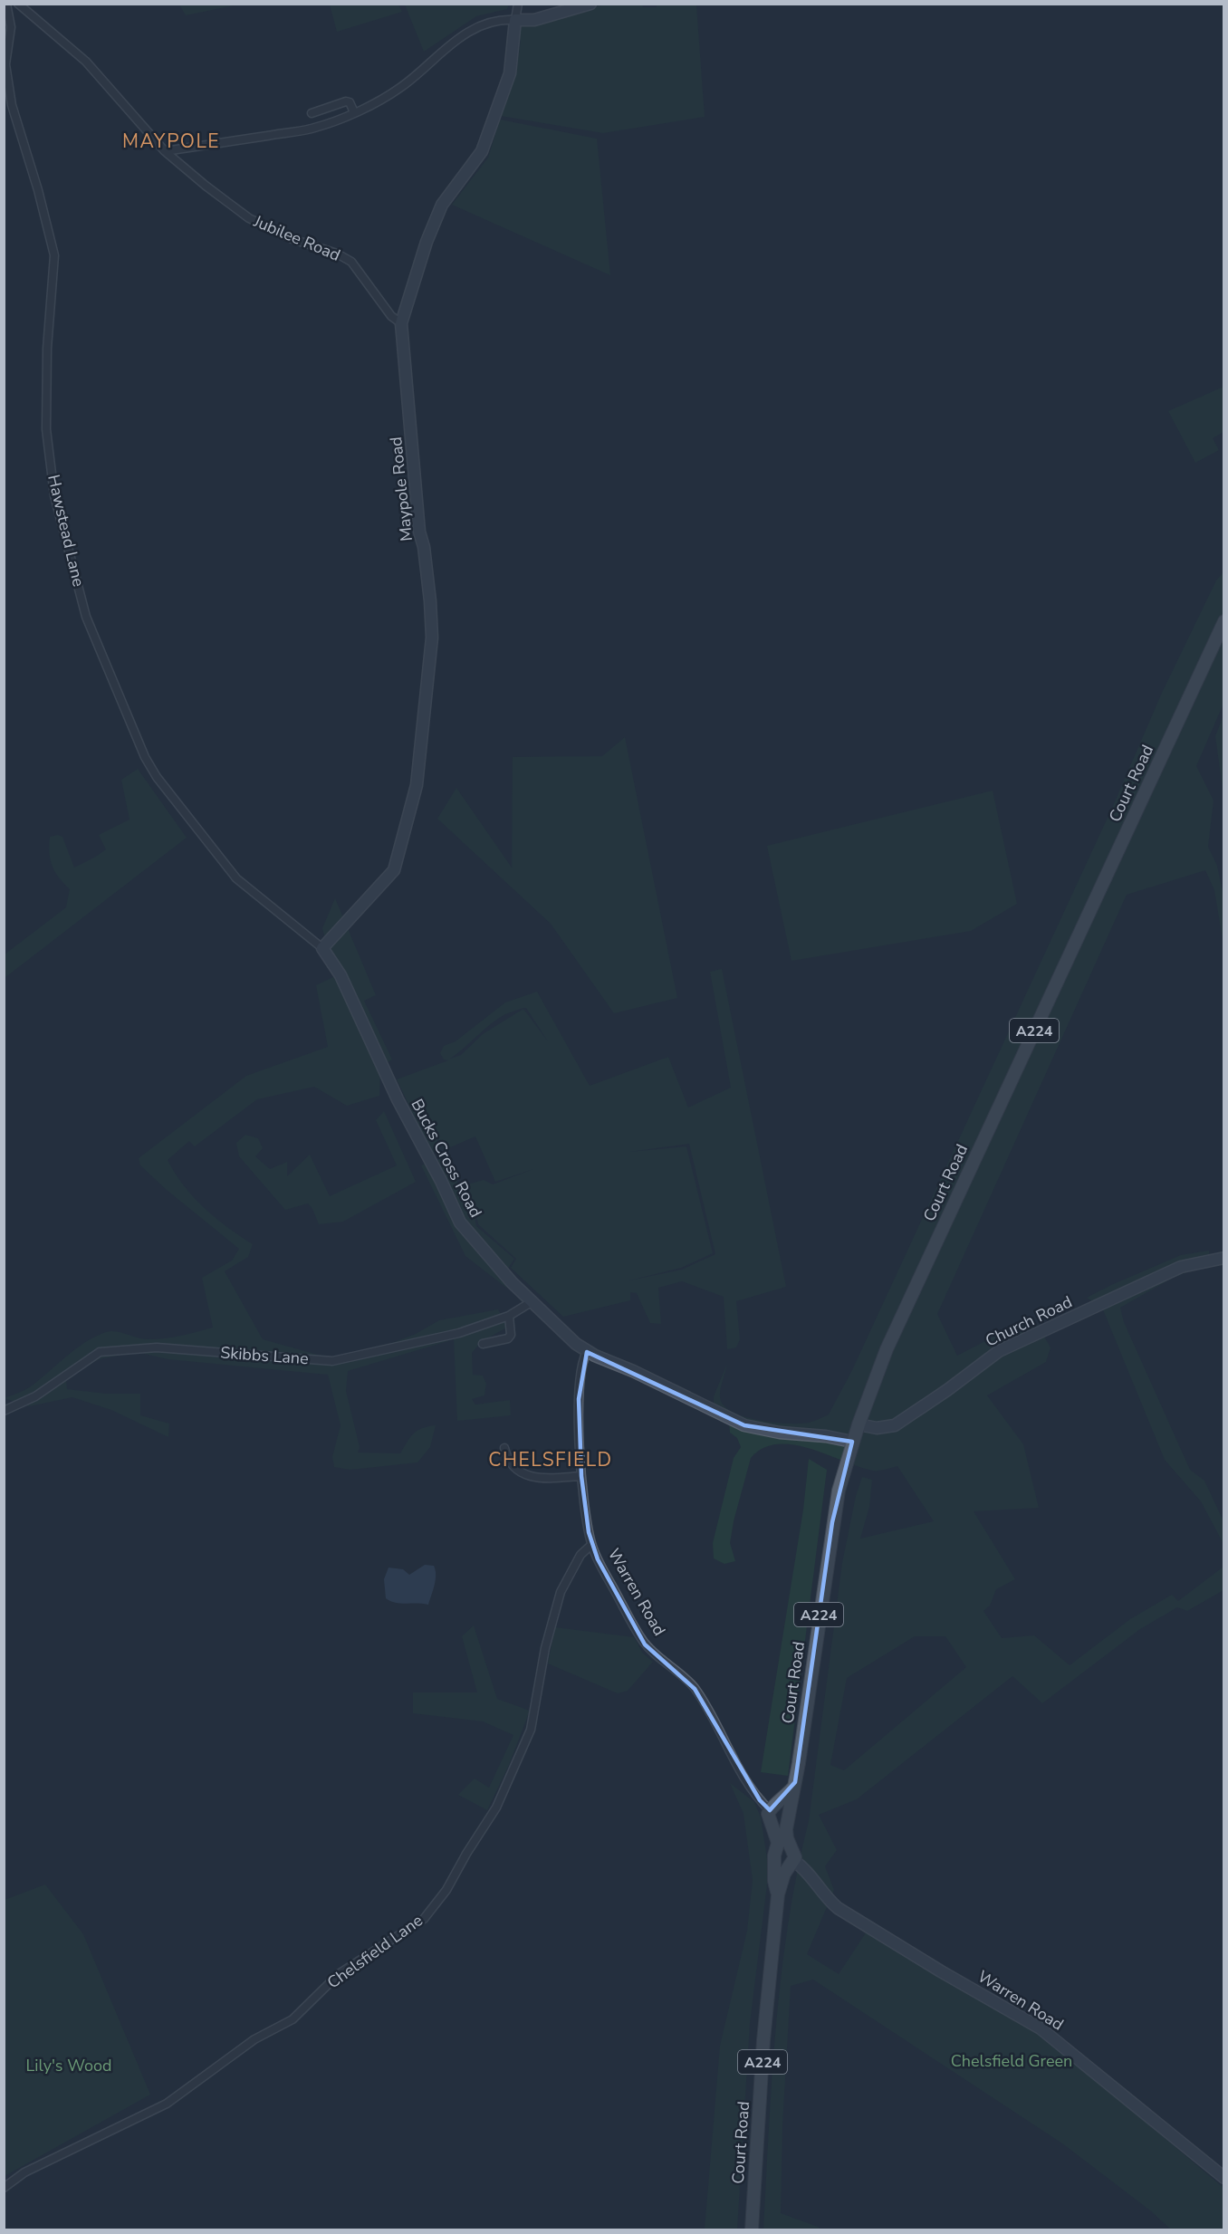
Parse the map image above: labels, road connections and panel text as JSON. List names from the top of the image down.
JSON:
{
  "streets": {
    "main road": ["Court Road", "A224"],
    "street": [
      "Jubilee Road",
      "Maypole Road",
      "Hawstead Lane",
      "Bucks Cross Road",
      "Church Road",
      "Skibbs Lane",
      "Warren Road",
      "Chelsfield Lane"
    ]
  },
  "crossings": [
    ["Jubilee Road", "Maypole Road"],
    ["Maypole Road", "Hawstead Lane"],
    ["Maypole Road", "Bucks Cross Road"],
    ["Hawstead Lane", "Bucks Cross Road"],
    ["Court Road", "Church Road"],
    ["Court Road", "Warren Road"],
    ["Bucks Cross Road", "Skibbs Lane"],
    ["Bucks Cross Road", "Warren Road"],
    ["Warren Road", "Chelsfield Lane"]
  ],
  "districts": ["MAYPOLE", "CHELSFIELD"],
  "parks": ["Chelsfield Green", "Lily's Wood"]
}
